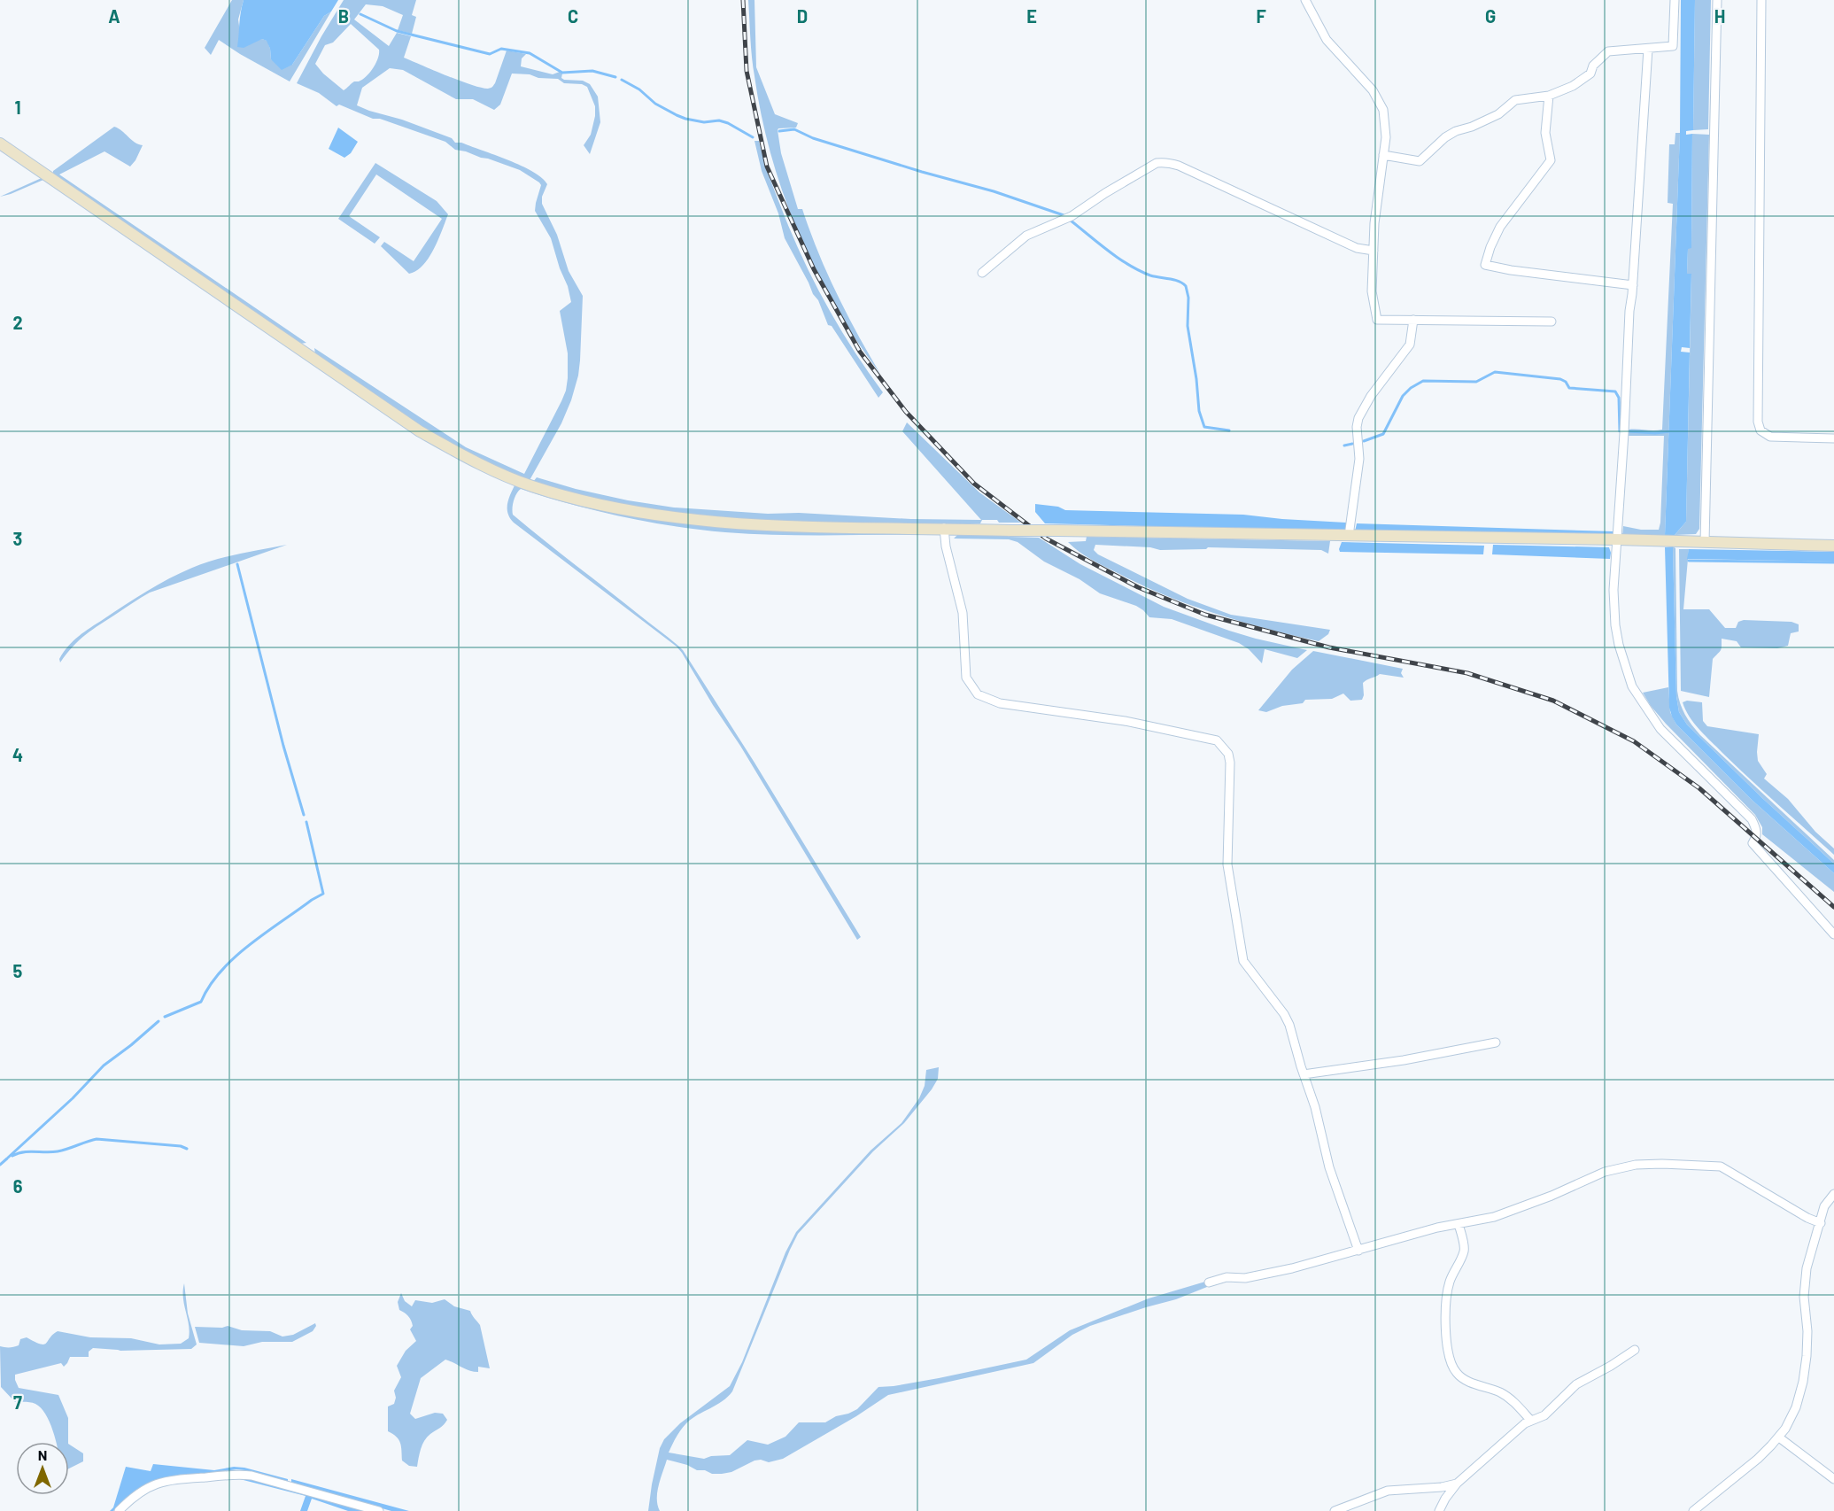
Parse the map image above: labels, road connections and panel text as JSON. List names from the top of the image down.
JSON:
{
  "north": "top",
  "grid": {
    "columns": [
      "A",
      "B",
      "C",
      "D",
      "E",
      "F",
      "G",
      "H"
    ],
    "rows": [
      "1",
      "2",
      "3",
      "4",
      "5",
      "6",
      "7"
    ]
  }
}
